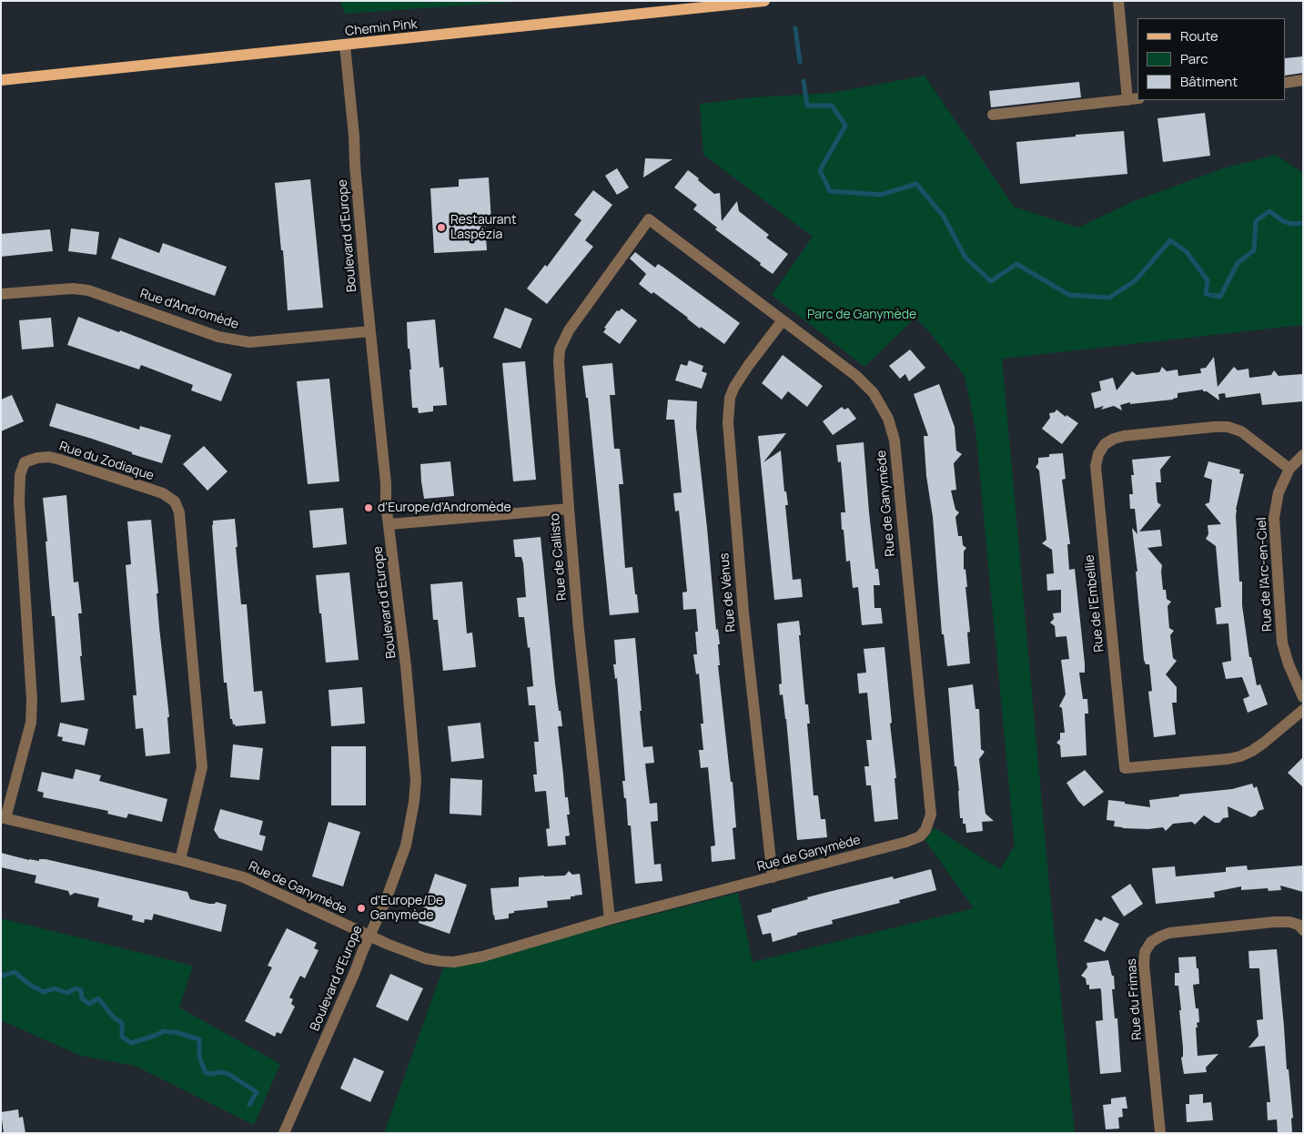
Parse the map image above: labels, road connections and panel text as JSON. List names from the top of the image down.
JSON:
{
  "streets": {
    "main road": ["Chemin Pink"],
    "street": [
      "Boulevard d'Europe",
      "Rue d'Andromède",
      "Rue du Zodiaque",
      "Rue de Ganymède",
      "Rue de Callisto",
      "Rue de l'Arc-en-Ciel",
      "Rue de Vénus",
      "Rue de l'Embellie",
      "Rue du Frimas"
    ]
  },
  "crossings": [
    ["Chemin Pink", "Boulevard d'Europe"],
    ["Boulevard d'Europe", "Rue d'Andromède"],
    ["Boulevard d'Europe", "Rue de Ganymède"],
    ["Rue du Zodiaque", "Rue de Ganymède"],
    ["Rue de Ganymède", "Rue de Callisto"],
    ["Rue de Ganymède", "Rue de Vénus"],
    ["Rue de l'Arc-en-Ciel", "Rue de l'Embellie"]
  ],
  "parks": ["Parc de Ganymède"],
  "places": ["Restaurant Laspézia", "d'Europe/d'Andromède", "d'Europe/De Ganymède"],
  "legend": ["Route", "Parc", "Bâtiment"]
}
